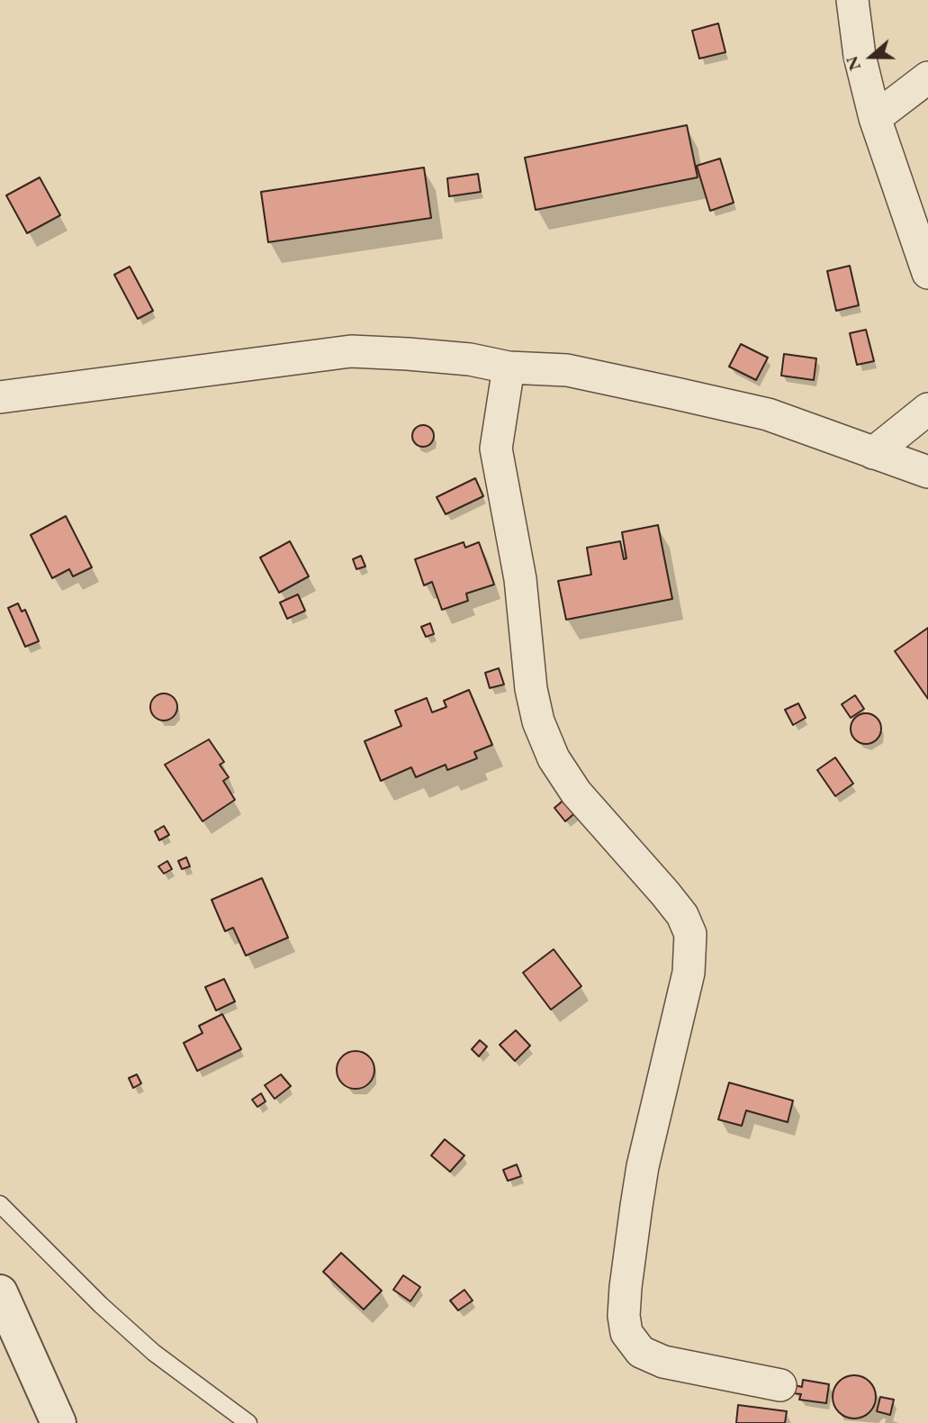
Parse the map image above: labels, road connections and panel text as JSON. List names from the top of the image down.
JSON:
{
  "north": "left"
}
